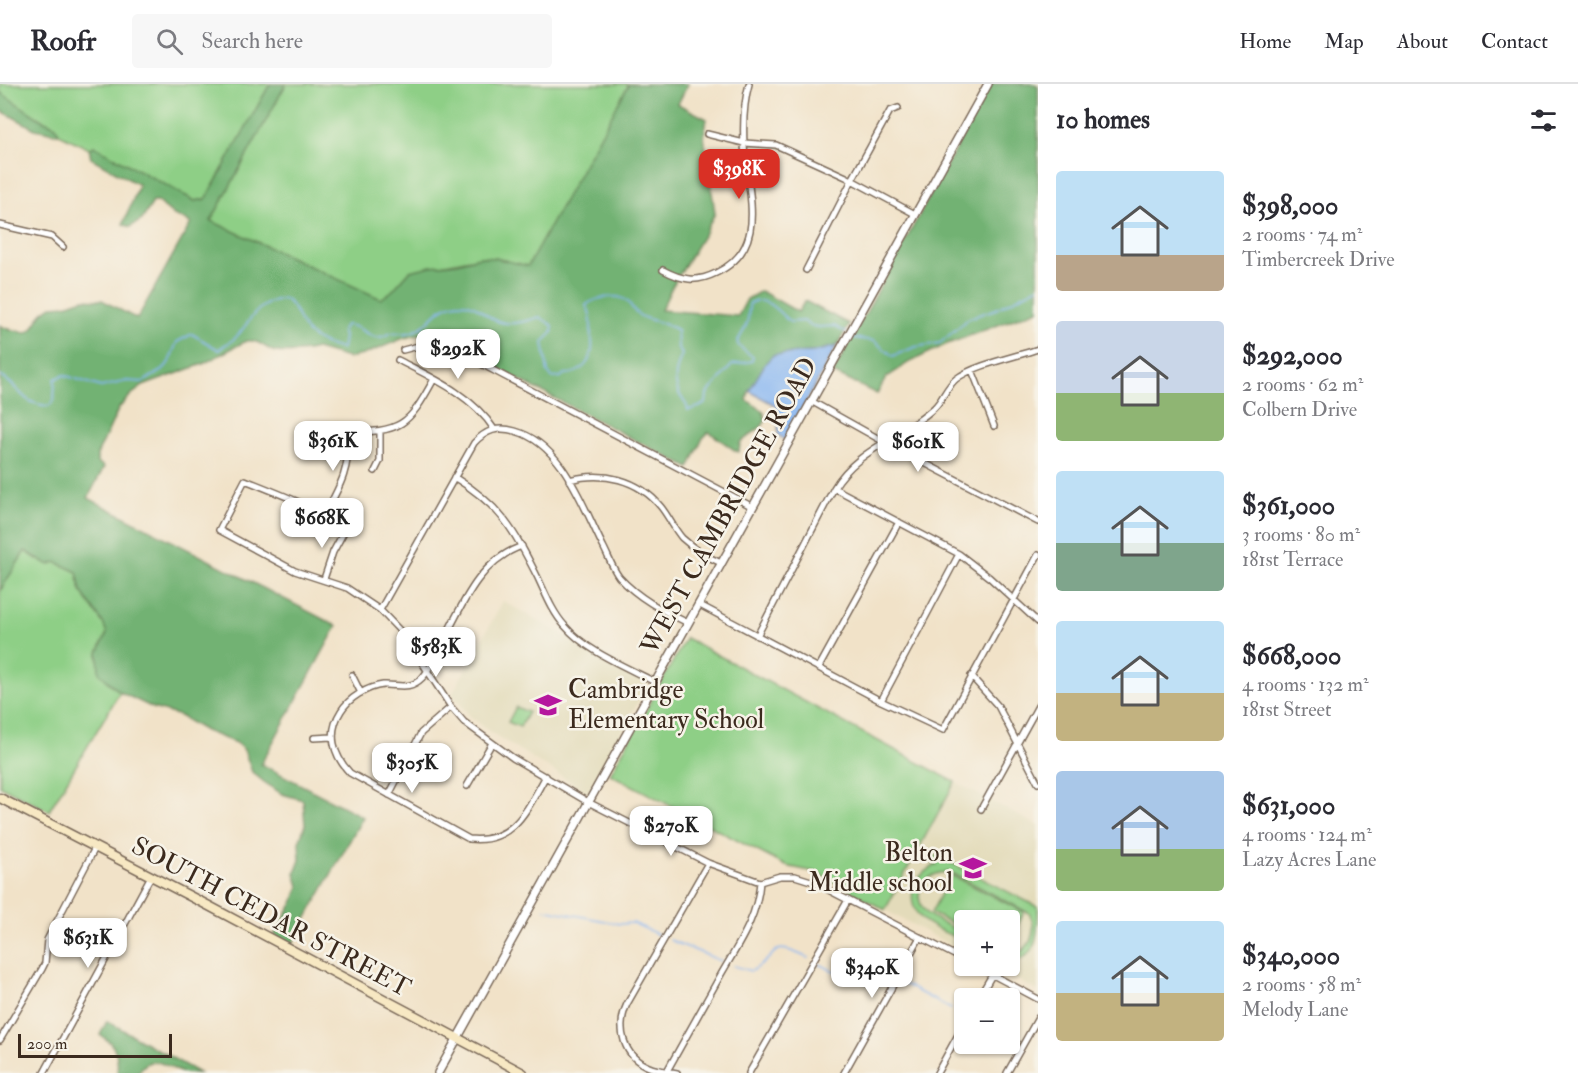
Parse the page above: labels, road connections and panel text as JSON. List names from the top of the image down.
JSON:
{
  "streets": {
    "main road": ["SOUTH CEDAR STREET"],
    "street": ["WEST CAMBRIDGE ROAD"]
  },
  "crossings": [
    ["WEST CAMBRIDGE ROAD", "SOUTH CEDAR STREET"]
  ],
  "places": {
    "school or university": ["Cambridge Elementary School", "Belton Middle school"]
  },
  "scale_bar": "200 m",
  "page": {
    "header": "Roofr",
    "search": "Search here",
    "nav": [
      "Home",
      "Map",
      "About",
      "Contact"
    ],
    "heading": "10 homes",
    "price": [
      "$398K",
      "$292K",
      "$361K",
      "$601K",
      "$668K",
      "$583K",
      "$305K",
      "$270K",
      "$631K",
      "$340K"
    ],
    "list": [
      {
        "name": "$398,000",
        "note": "2 rooms · 74 m² · Timbercreek Drive"
      },
      {
        "name": "$292,000",
        "note": "2 rooms · 62 m² · Colbern Drive"
      },
      {
        "name": "$361,000",
        "note": "3 rooms · 80 m² · 181st Terrace"
      },
      {
        "name": "$668,000",
        "note": "4 rooms · 132 m² · 181st Street"
      },
      {
        "name": "$631,000",
        "note": "4 rooms · 124 m² · Lazy Acres Lane"
      },
      {
        "name": "$340,000",
        "note": "2 rooms · 58 m² · Melody Lane"
      }
    ],
    "map_buttons": ["+", "−"],
    "scale": "200 m"
  }
}
